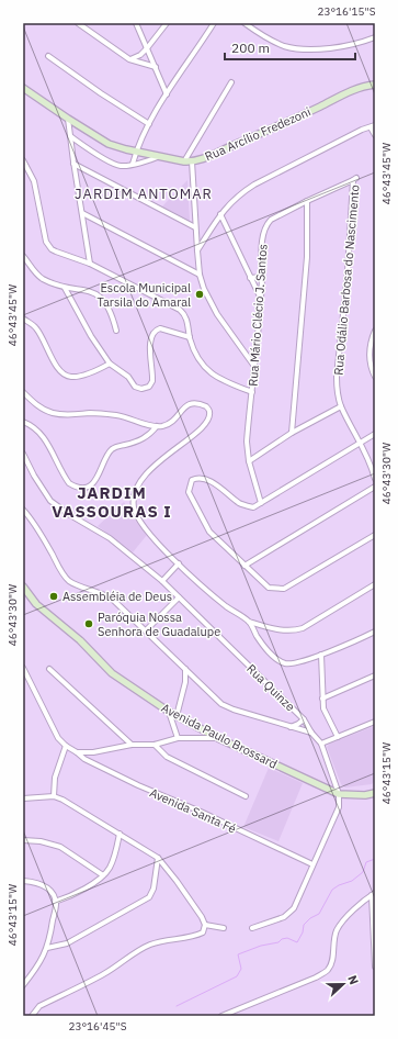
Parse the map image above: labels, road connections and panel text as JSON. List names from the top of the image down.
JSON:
{
  "streets": {
    "main road": ["Rua Arcílio Fredezoni", "Avenida Paulo Brossard"],
    "street": [
      "Rua Odálio Barbosa do Nascimento",
      "Rua Mário Clécio J. Santos",
      "Rua Quinze",
      "Avenida Santa Fé"
    ]
  },
  "crossings": [
    ["Rua Odálio Barbosa do Nascimento", "Rua Mário Clécio J. Santos"],
    ["Rua Quinze", "Avenida Paulo Brossard"]
  ],
  "districts": ["JARDIM ANTOMAR", "JARDIM VASSOURAS I"],
  "places": ["Escola Municipal Tarsila do Amaral", "Assembléia de Deus", "Paróquia Nossa Senhora de Guadalupe"],
  "scale_bar": "200 m",
  "north": "right",
  "coordinates": [
    "23°16'15\"S",
    "46°43'45\"W",
    "46°43'30\"W",
    "46°43'15\"W",
    "23°16'45\"S"
  ]
}
